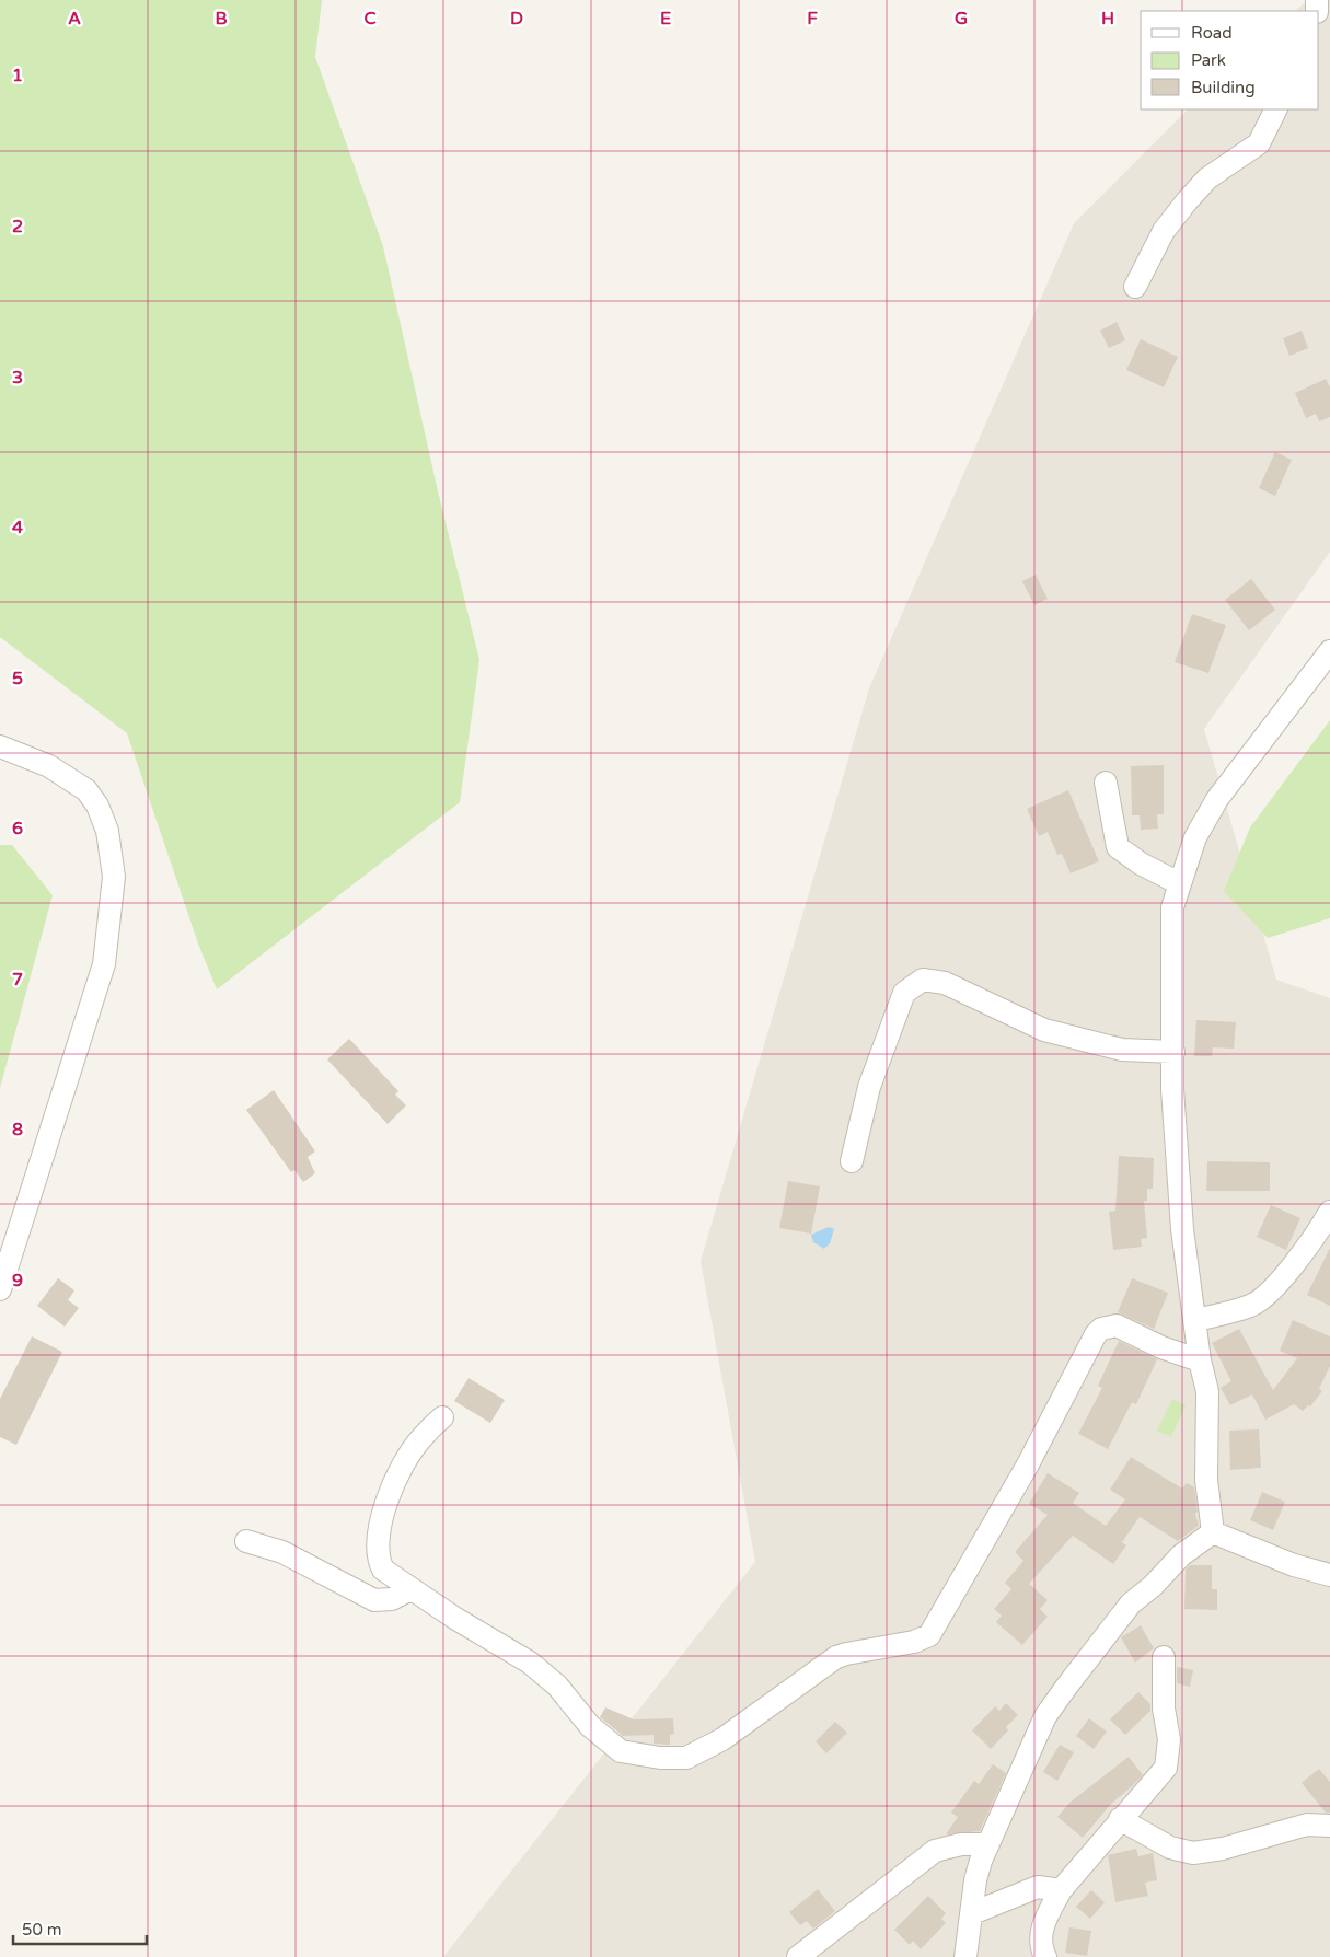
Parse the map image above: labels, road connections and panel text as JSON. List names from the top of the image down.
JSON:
{
  "legend": ["Road", "Park", "Building"],
  "scale_bar": "50 m",
  "grid": {
    "columns": [
      "A",
      "B",
      "C",
      "D",
      "E",
      "F",
      "G",
      "H"
    ],
    "rows": [
      "1",
      "2",
      "3",
      "4",
      "5",
      "6",
      "7",
      "8",
      "9"
    ]
  }
}
